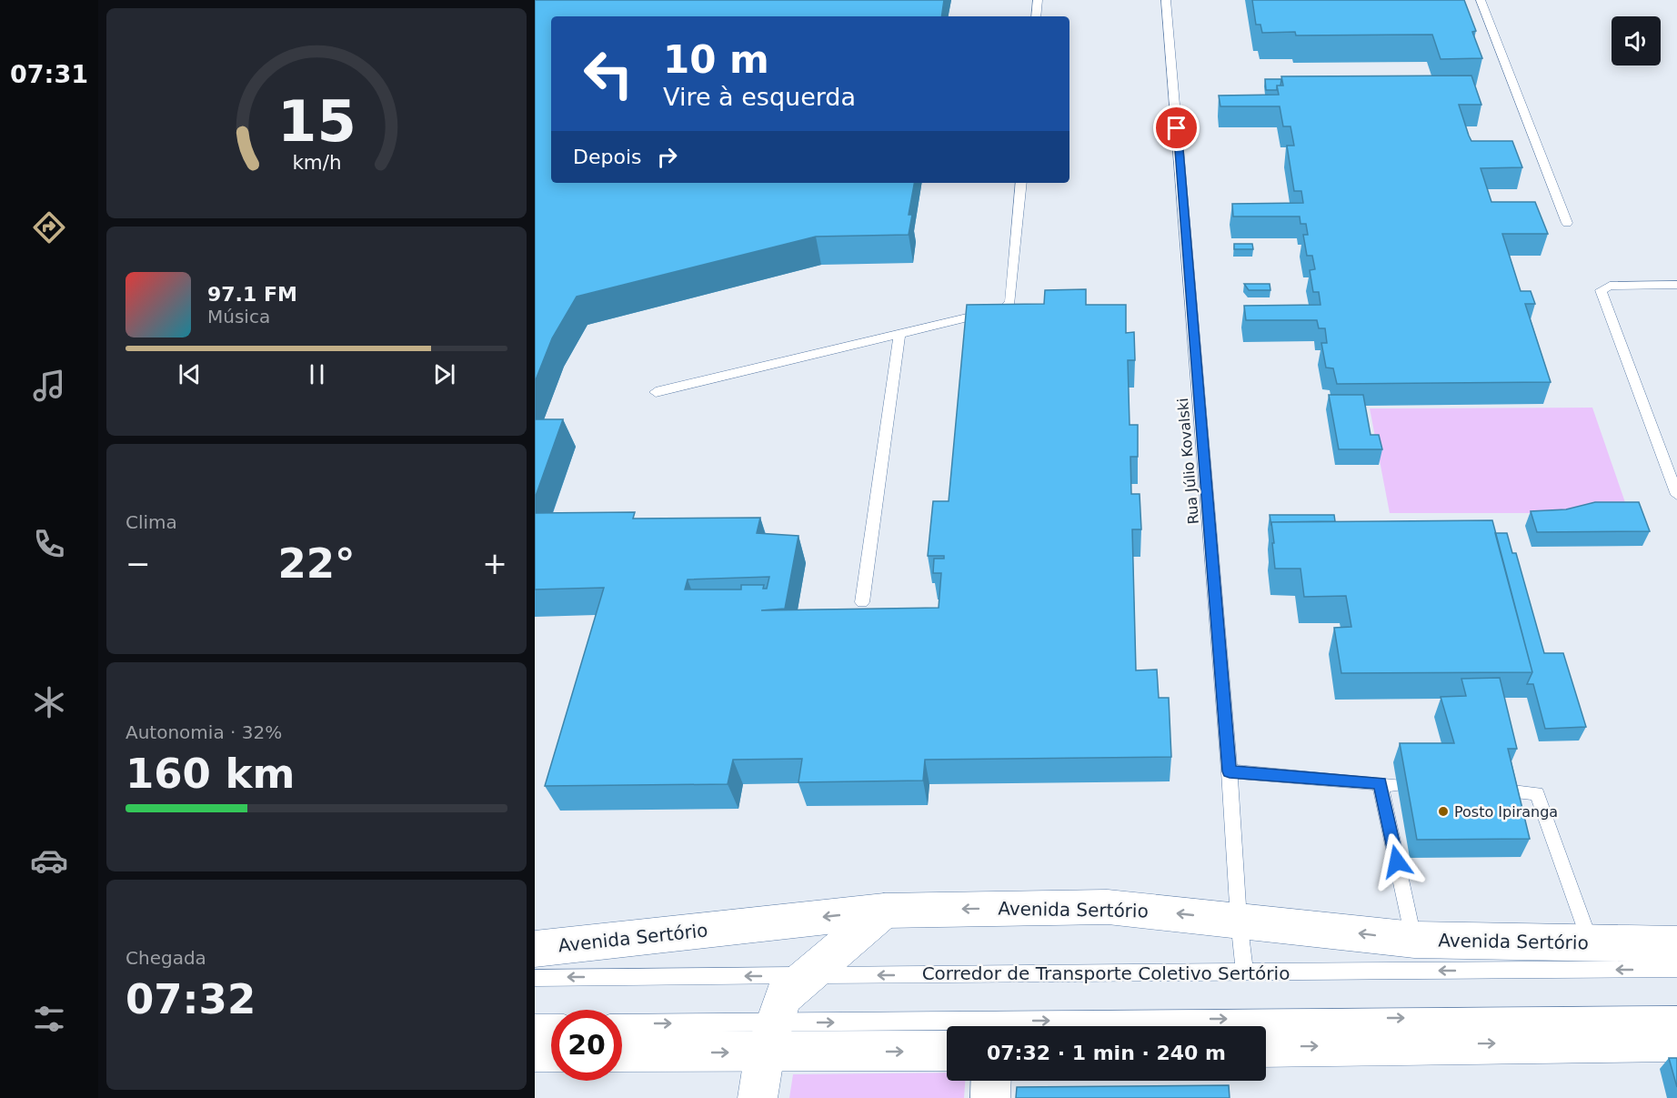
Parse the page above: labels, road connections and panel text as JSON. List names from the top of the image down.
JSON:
{
  "streets": {
    "main road": ["Avenida Sertório"],
    "lane": ["Rua Júlio Kovalski", "Corredor de Transporte Coletivo Sertório"]
  },
  "crossings": [
    ["Rua Júlio Kovalski", "Avenida Sertório"],
    ["Rua Júlio Kovalski", "Corredor de Transporte Coletivo Sertório"]
  ],
  "places": ["Posto Ipiranga"],
  "page": {
    "tabs": "07:31",
    "turn": ["10 m", "Vire à esquerda"],
    "then": "Depois",
    "song": ["97.1 FM", "Música"],
    "tile": [
      "Clima",
      ["Autonomia · 32%", "160 km"],
      ["Chegada", "07:32"]
    ],
    "heat": ["−", "22°", "+"],
    "limit": "20",
    "trip": "07:32 · 1 min · 240 m",
    "gauge": ["15", "km/h"]
  }
}
